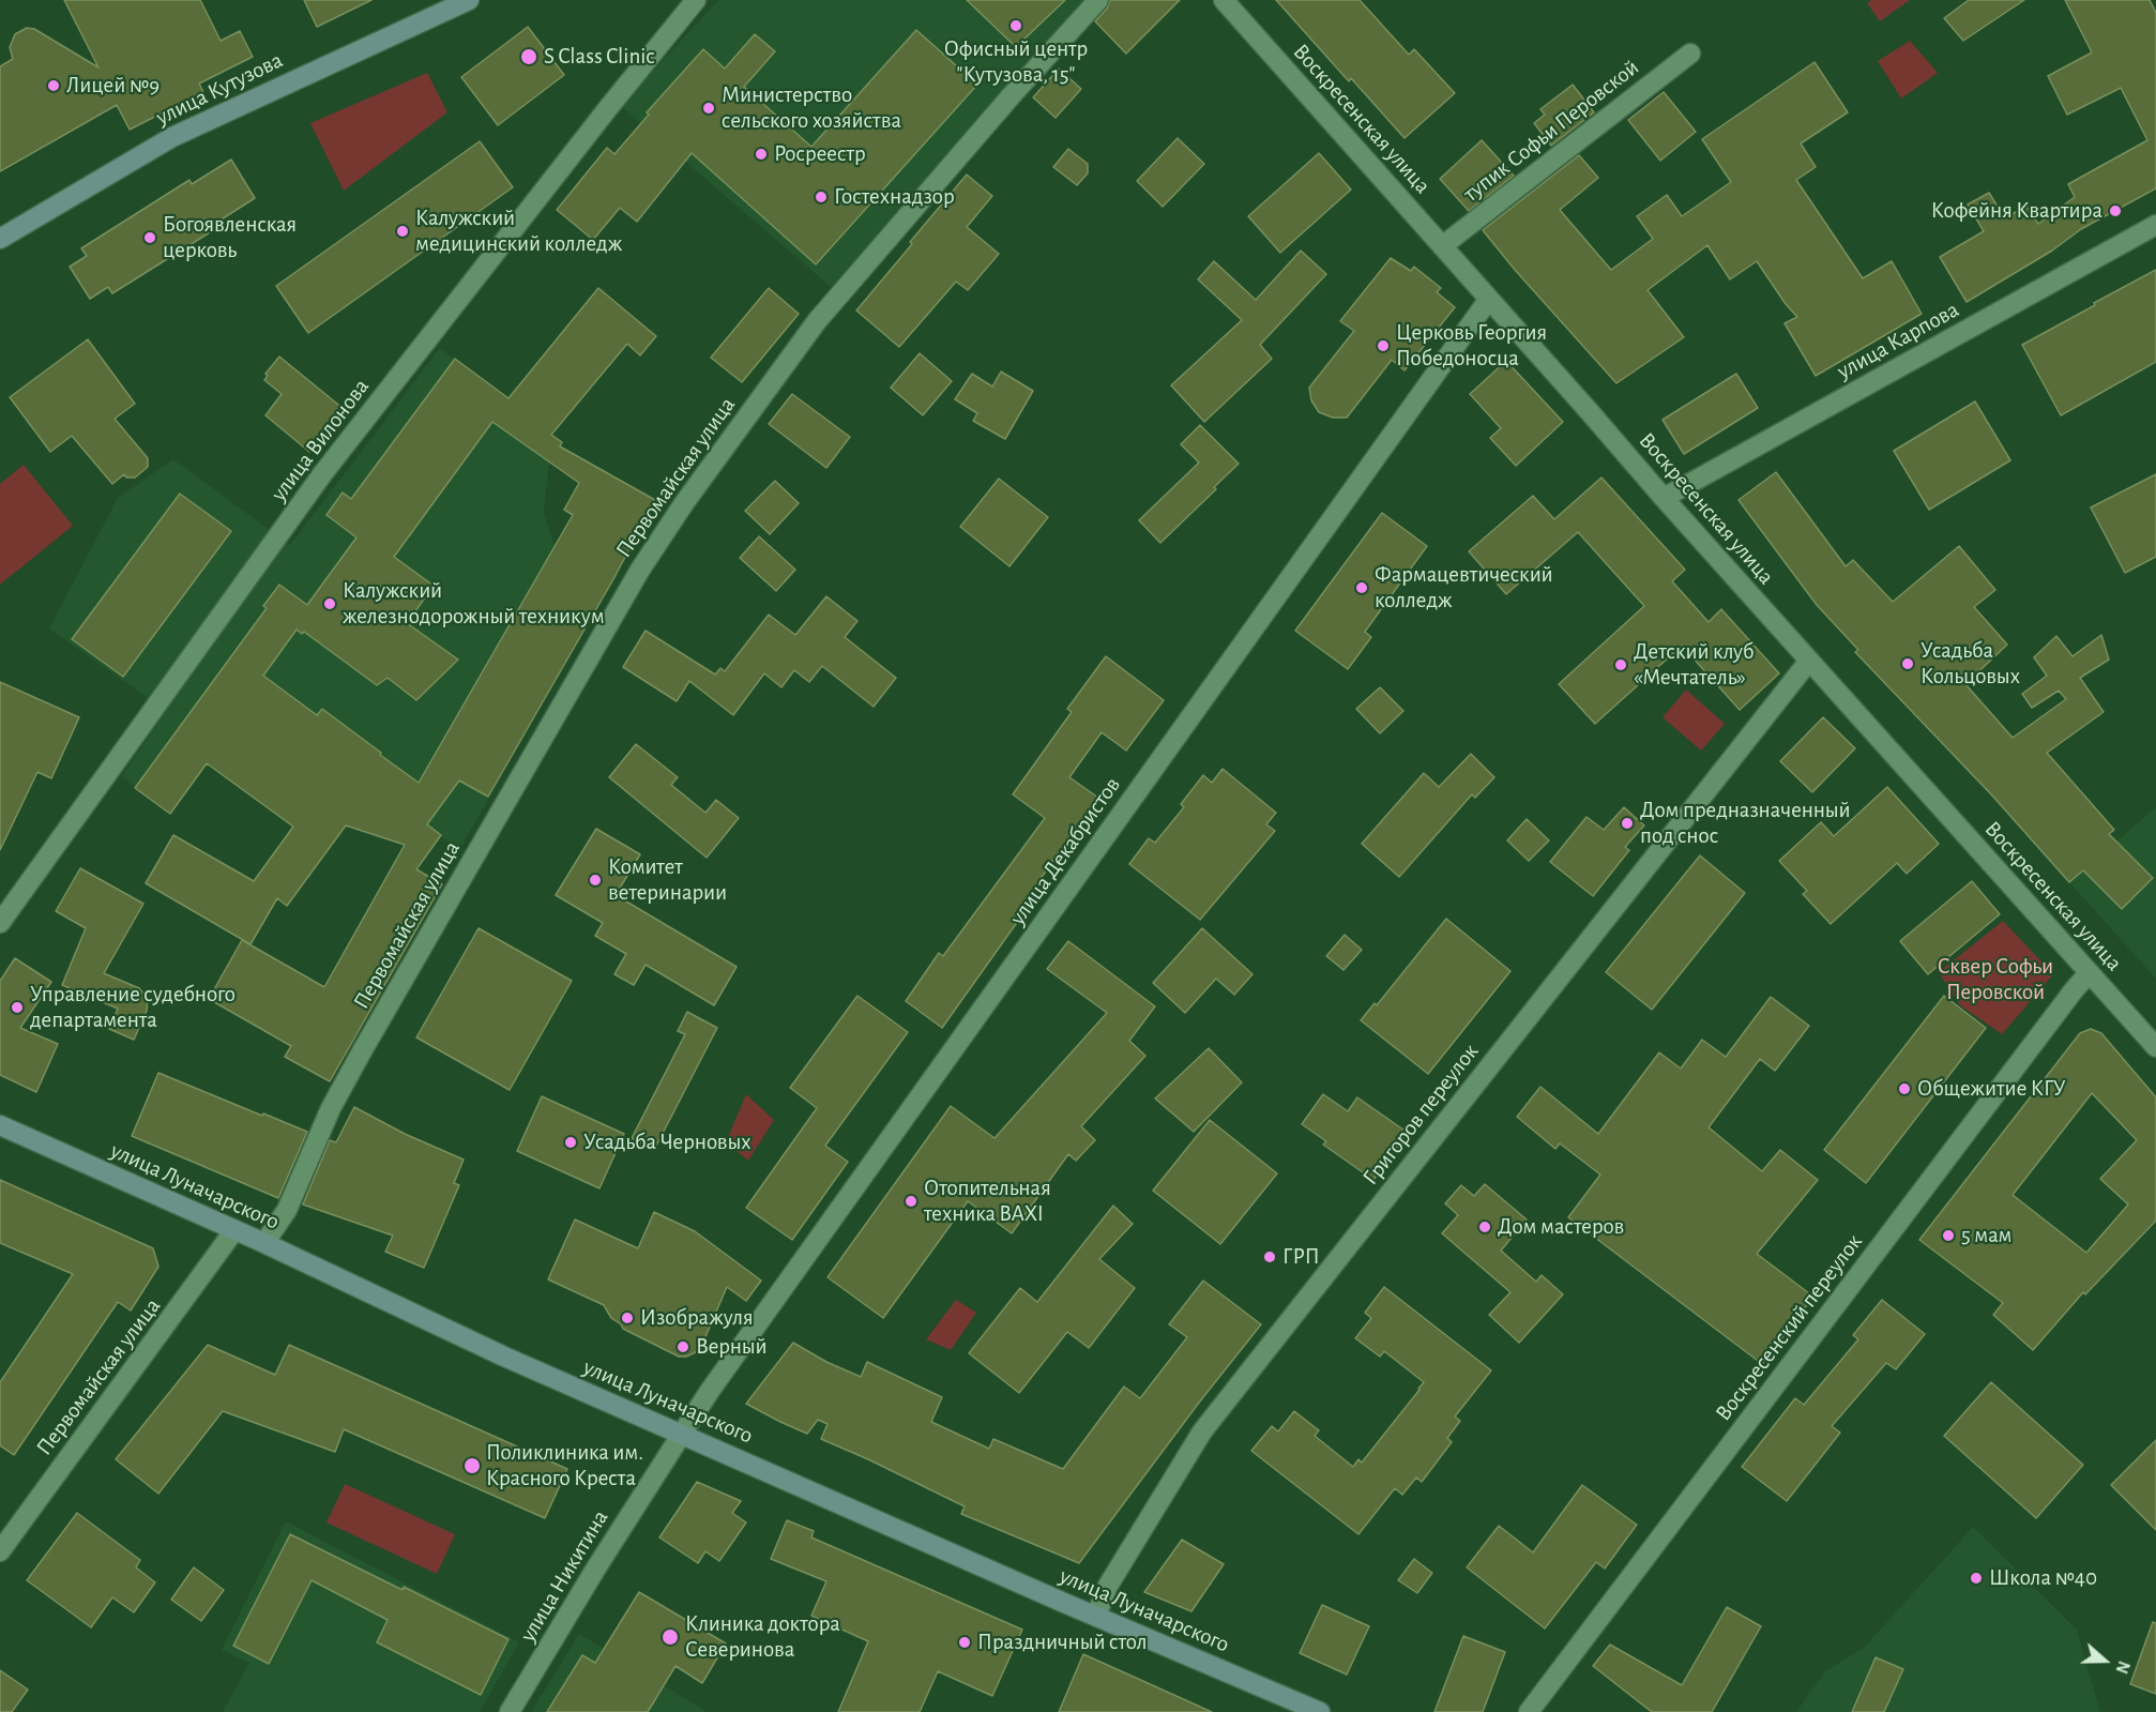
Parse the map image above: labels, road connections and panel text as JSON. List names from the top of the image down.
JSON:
{
  "streets": {
    "main road": ["улица Кутузова", "улица Луначарского"],
    "street": [
      "Воскресенская улица",
      "тупик Софьи Перовской",
      "улица Карпова",
      "улица Вилонова",
      "Первомайская улица",
      "улица Декабристов",
      "Григоров переулок",
      "Воскресенский переулок",
      "улица Никитина"
    ]
  },
  "crossings": [
    ["Воскресенская улица", "тупик Софьи Перовской"],
    ["Воскресенская улица", "улица Карпова"],
    ["Воскресенская улица", "улица Декабристов"],
    ["Воскресенская улица", "Григоров переулок"],
    ["Воскресенская улица", "Воскресенский переулок"],
    ["Первомайская улица", "улица Луначарского"],
    ["улица Декабристов", "улица Луначарского"],
    ["улица Декабристов", "улица Никитина"],
    ["Григоров переулок", "улица Луначарского"],
    ["улица Луначарского", "улица Никитина"]
  ],
  "parks": ["Сквер Софьи Перовской"],
  "places": [
    "Офисный центр \"Кутузова, 15\"",
    "S Class Clinic",
    "Лицей №9",
    "Министерство сельского хозяйства",
    "Росреестр",
    "Гостехнадзор",
    "Кофейня Квартира",
    "Калужский медицинский колледж",
    "Богоявленская церковь",
    "Церковь Георгия Победоносца",
    "Фармацевтический колледж",
    "Калужский железнодорожный техникум",
    "Усадьба Кольцовых",
    "Детский клуб «Мечтатель»",
    "Дом предназначенный под снос",
    "Комитет ветеринарии",
    "Управление судебного департамента",
    "Общежитие КГУ",
    "Усадьба Черновых",
    "Отопительная техника BAXI",
    "Дом мастеров",
    "5 мам",
    "ГРП",
    "Изображуля",
    "Верный",
    "Поликлиника им. Красного Креста",
    "Школа №40",
    "Клиника доктора Северинова",
    "Праздничный стол"
  ],
  "north": "right"
}
